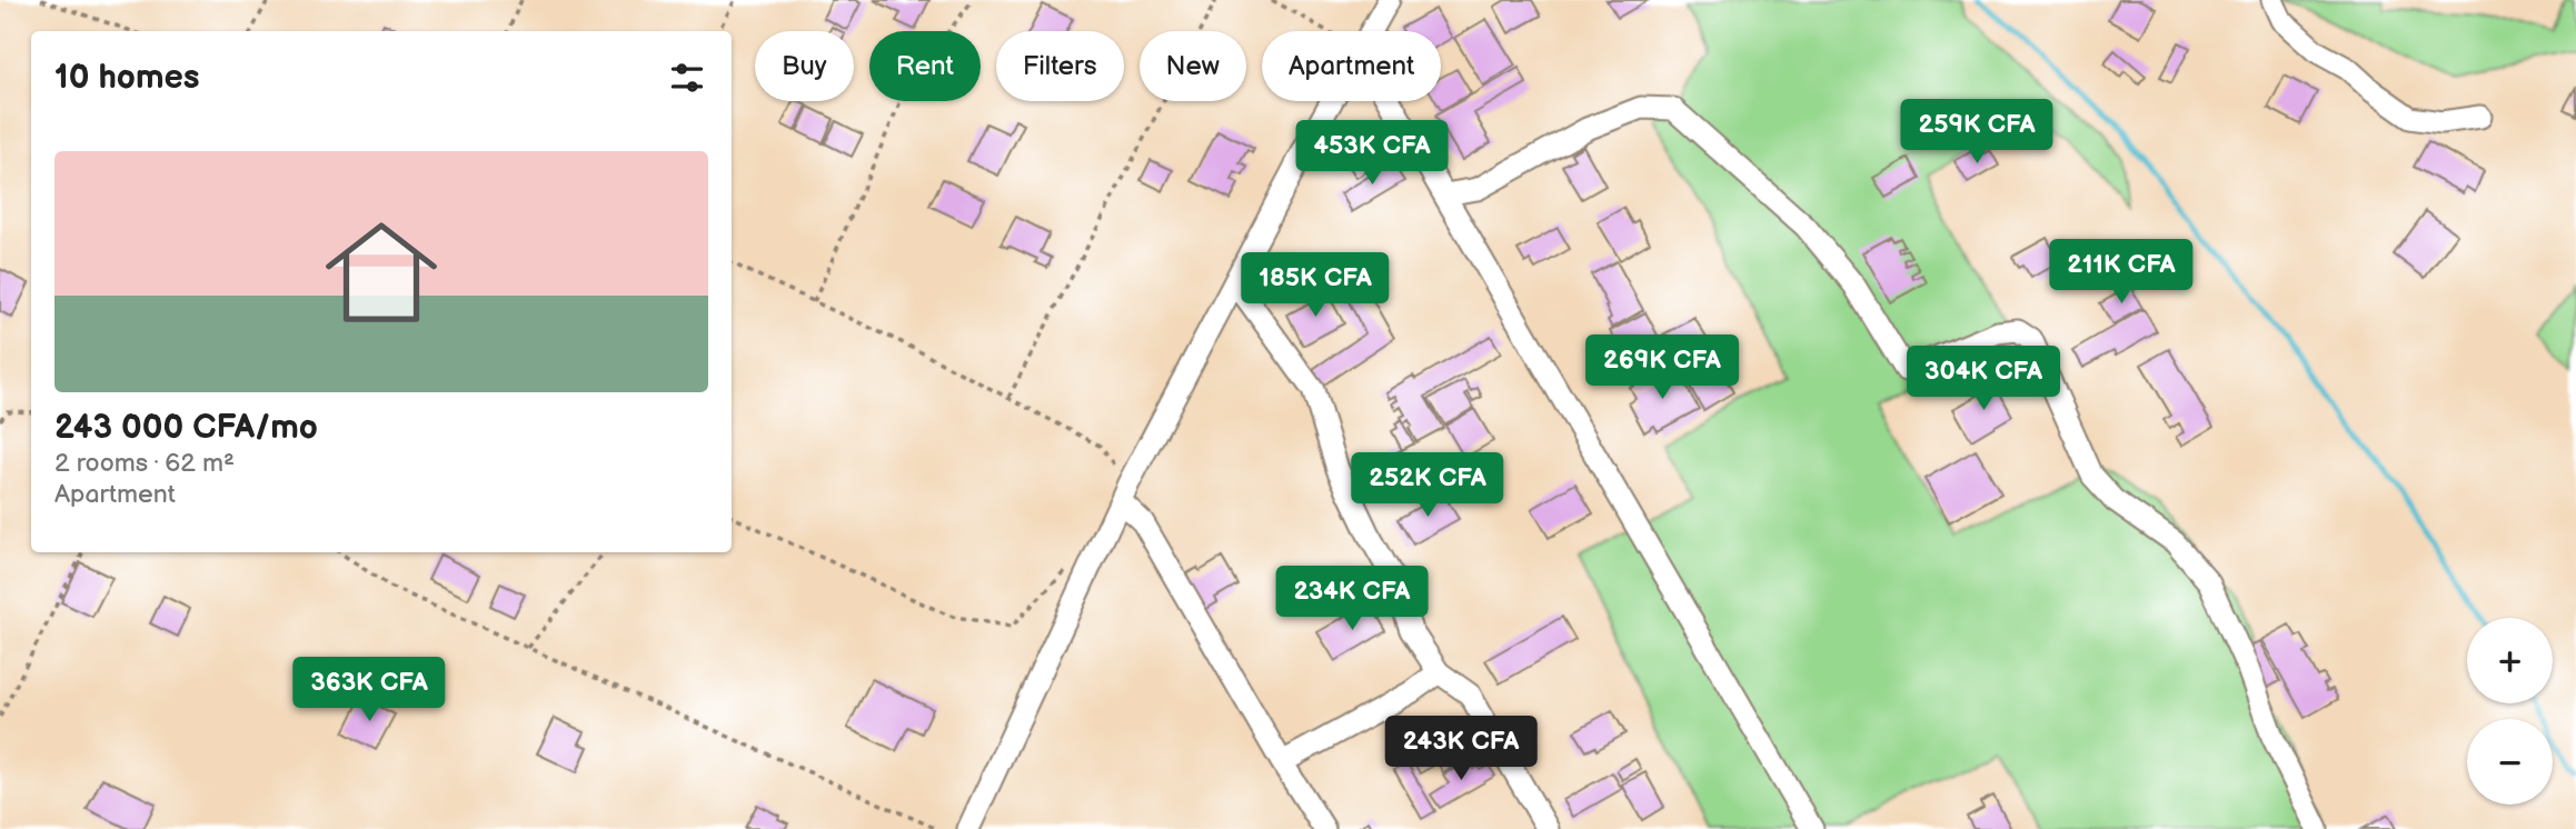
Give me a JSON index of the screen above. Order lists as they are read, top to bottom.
{
  "page": {
    "chip": [
      "Buy",
      "Rent",
      "Filters",
      "New",
      "Apartment"
    ],
    "heading": "10 homes",
    "price": [
      "259K CFA",
      "453K CFA",
      "211K CFA",
      "185K CFA",
      "269K CFA",
      "304K CFA",
      "252K CFA",
      "234K CFA",
      "363K CFA",
      "243K CFA"
    ],
    "list": [
      {
        "name": "243 000 CFA/mo",
        "note": "2 rooms · 62 m² · Apartment"
      }
    ],
    "map_buttons": ["+", "−"]
  }
}
